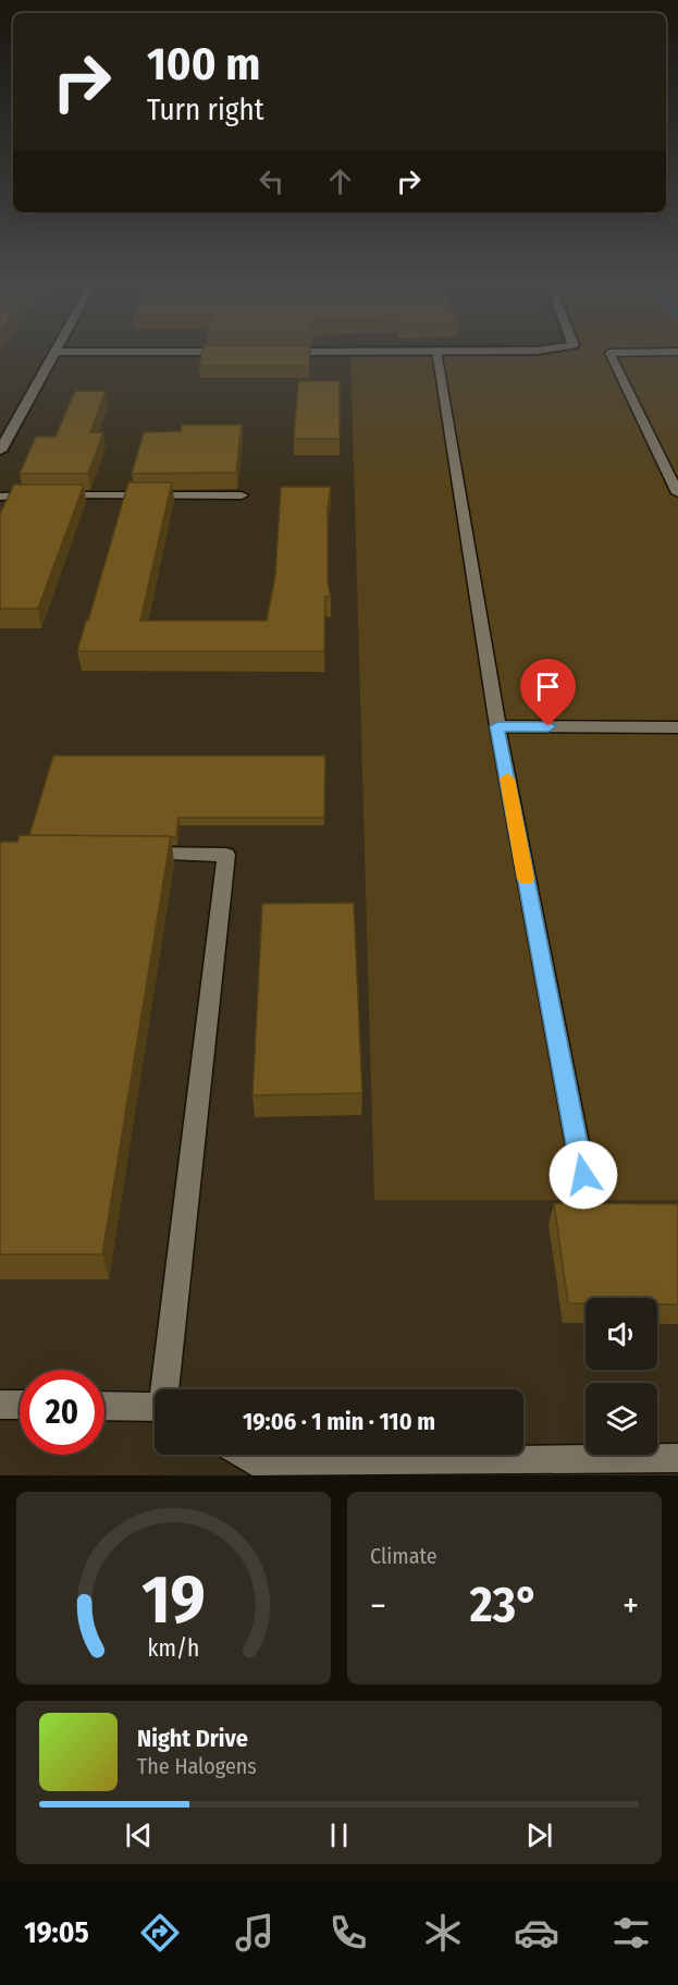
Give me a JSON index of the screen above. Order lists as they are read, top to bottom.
{
  "page": {
    "turn": ["100 m", "Turn right"],
    "limit": "20",
    "trip": "19:06 · 1 min · 110 m",
    "tile": "Climate",
    "heat": ["−", "23°", "+"],
    "song": ["Night Drive", "The Halogens"],
    "tabs": "19:05",
    "gauge": ["19", "km/h"]
  }
}
